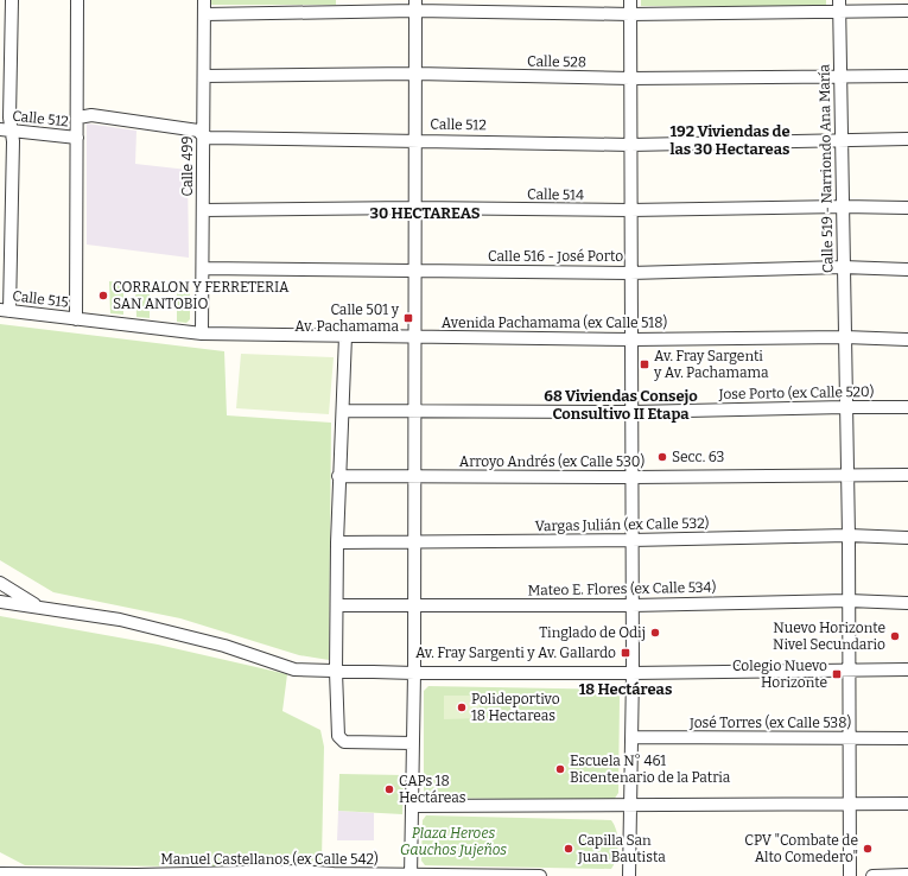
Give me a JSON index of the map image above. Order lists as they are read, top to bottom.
{
  "streets": {
    "street": [
      "Calle 528",
      "Calle 512",
      "Calle 499",
      "Calle 519 - Narriondo Ana María",
      "Calle 514",
      "Calle 516 - José Porto",
      "Calle 515",
      "Avenida Pachamama (ex Calle 518)",
      "Jose Porto (ex Calle 520)",
      "Arroyo Andrés (ex Calle 530)",
      "Vargas Julián (ex Calle 532)",
      "Mateo E. Flores (ex Calle 534)",
      "José Torres (ex Calle 538)",
      "Manuel Castellanos (ex Calle 542)"
    ]
  },
  "crossings": [
    ["Calle 528", "Calle 499"],
    ["Calle 528", "Calle 519 - Narriondo Ana María"],
    ["Calle 512", "Calle 499"],
    ["Calle 512", "Calle 519 - Narriondo Ana María"],
    ["Calle 499", "Calle 514"],
    ["Calle 499", "Calle 516 - José Porto"],
    ["Calle 499", "Calle 515"],
    ["Calle 499", "Avenida Pachamama (ex Calle 518)"],
    ["Calle 519 - Narriondo Ana María", "Calle 514"],
    ["Calle 519 - Narriondo Ana María", "Calle 516 - José Porto"],
    ["Calle 519 - Narriondo Ana María", "Avenida Pachamama (ex Calle 518)"],
    ["Calle 519 - Narriondo Ana María", "Jose Porto (ex Calle 520)"],
    ["Calle 519 - Narriondo Ana María", "Arroyo Andrés (ex Calle 530)"],
    ["Calle 519 - Narriondo Ana María", "Vargas Julián (ex Calle 532)"],
    ["Calle 519 - Narriondo Ana María", "Mateo E. Flores (ex Calle 534)"],
    ["Calle 519 - Narriondo Ana María", "José Torres (ex Calle 538)"],
    ["Calle 515", "Avenida Pachamama (ex Calle 518)"]
  ],
  "districts": [
    "192 Viviendas de las 30 Hectareas",
    "30 HECTAREAS",
    "68 Viviendas Consejo Consultivo II Etapa",
    "18 Hectáreas"
  ],
  "parks": ["Plaza Heroes Gauchos Jujeños"],
  "places": {
    "other": [
      "CORRALON Y FERRETERIA SAN ANTOBIO",
      "Secc. 63",
      "Tinglado de Odij",
      "Nuevo Horizonte Nivel Secundario",
      "Polideportivo 18 Hectareas",
      "Escuela N° 461 Bicentenario de la Patria",
      "CAPs 18 Hectáreas",
      "Capilla San Juan Bautista",
      "CPV \"Combate de Alto Comedero\""
    ],
    "transit": [
      "Calle 501 y Av. Pachamama",
      "Av. Fray Sargenti y Av. Pachamama",
      "Av. Fray Sargenti y Av. Gallardo",
      "Colegio Nuevo Horizonte"
    ]
  }
}
